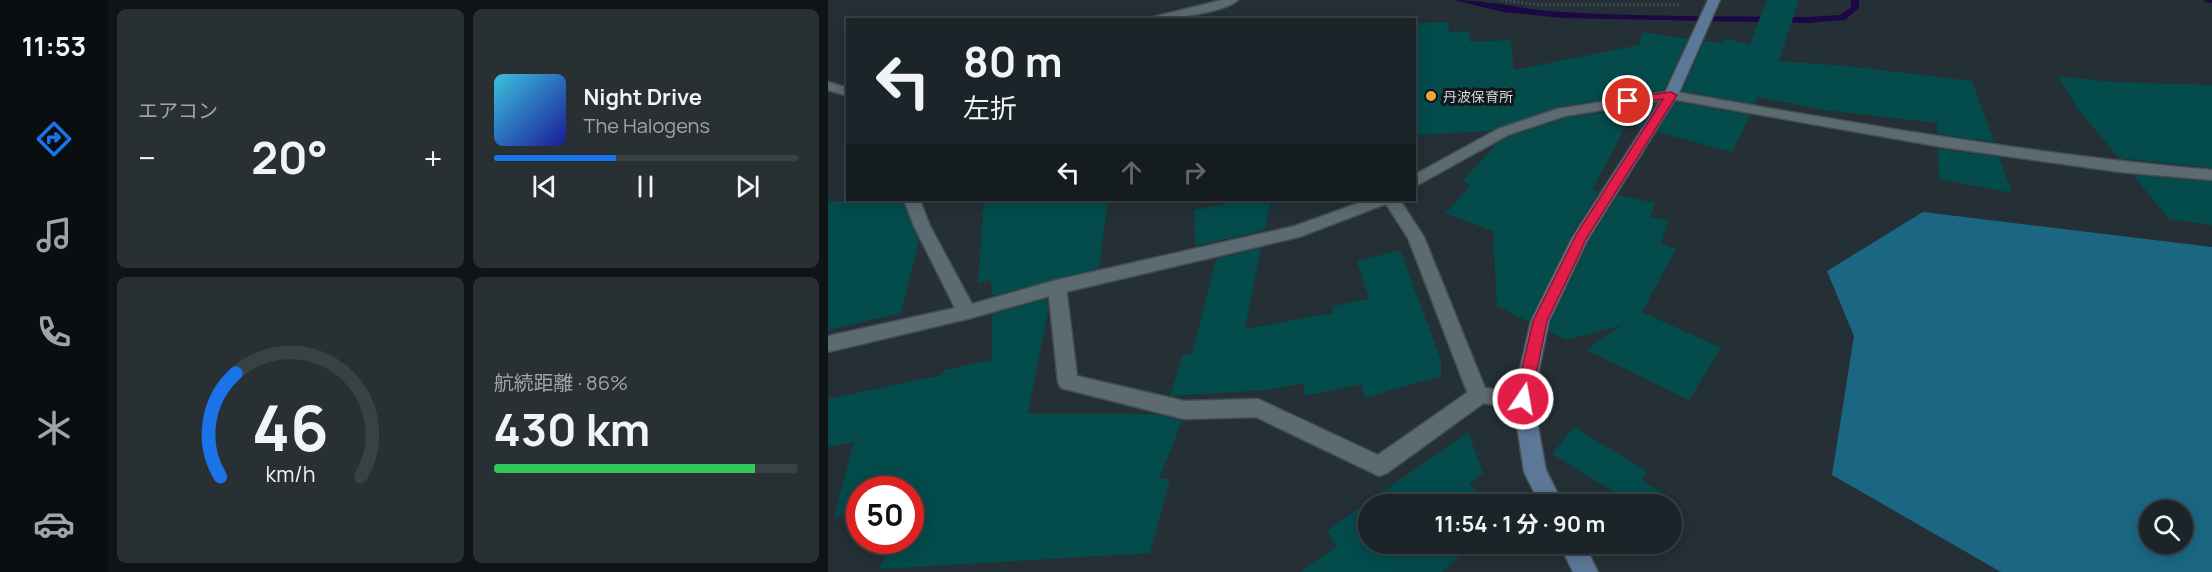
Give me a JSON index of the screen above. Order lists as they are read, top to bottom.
{
  "places": ["丹波保育所"],
  "page": {
    "tabs": "11:53",
    "tile": [
      "エアコン",
      ["航続距離 · 86%", "430 km"]
    ],
    "turn": ["80 m", "左折"],
    "song": ["Night Drive", "The Halogens"],
    "heat": ["−", "20°", "+"],
    "limit": "50",
    "trip": "11:54 · 1 分 · 90 m",
    "gauge": ["46", "km/h"]
  }
}
